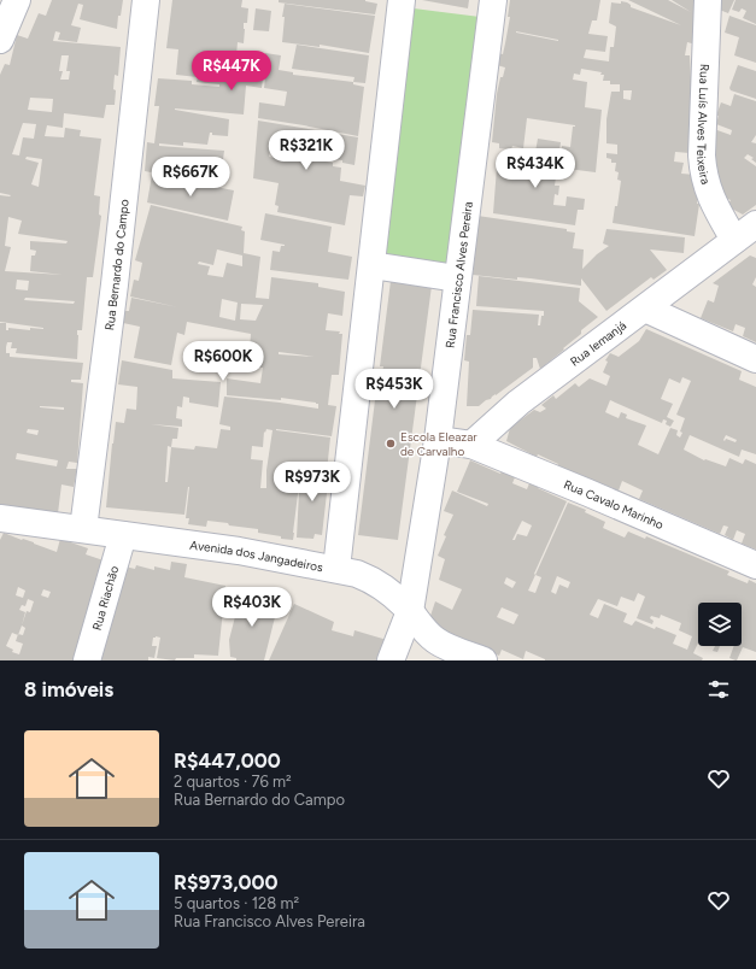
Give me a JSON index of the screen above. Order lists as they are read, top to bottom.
{
  "streets": {
    "street": [
      "Rua Luís Alves Teixeira",
      "Rua Bernardo do Campo",
      "Rua Francisco Alves Pereira",
      "Rua Iemanjá",
      "Rua Cavalo Marinho",
      "Avenida dos Jangadeiros",
      "Rua Riachão"
    ]
  },
  "crossings": [
    ["Rua Luís Alves Teixeira", "Rua Iemanjá"],
    ["Rua Bernardo do Campo", "Avenida dos Jangadeiros"],
    ["Rua Francisco Alves Pereira", "Avenida dos Jangadeiros"],
    ["Rua Iemanjá", "Rua Cavalo Marinho"],
    ["Avenida dos Jangadeiros", "Rua Riachão"]
  ],
  "places": ["Escola Eleazar de Carvalho"],
  "page": {
    "price": [
      "R$447K",
      "R$321K",
      "R$434K",
      "R$667K",
      "R$600K",
      "R$453K",
      "R$973K",
      "R$403K"
    ],
    "heading": "8 imóveis",
    "list": [
      {
        "name": "R$447,000",
        "note": "2 quartos · 76 m² · Rua Bernardo do Campo"
      },
      {
        "name": "R$973,000",
        "note": "5 quartos · 128 m² · Rua Francisco Alves Pereira"
      }
    ]
  }
}
